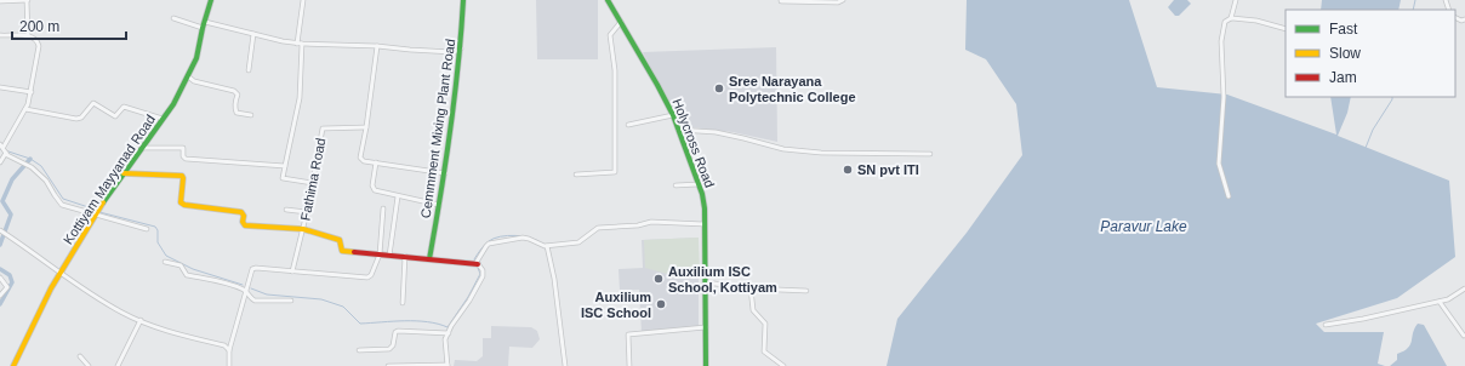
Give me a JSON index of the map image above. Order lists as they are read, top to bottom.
{
  "streets": {
    "main road": ["Cemmment Mixing Plant Road", "Holycross Road", "Kottiyam Mayyanad Road"],
    "street": ["Fathima Road"]
  },
  "water": ["Paravur Lake"],
  "places": [
    "Sree Narayana Polytechnic College",
    "SN pvt ITI",
    "Auxilium ISC School, Kottiyam",
    "Auxilium ISC School"
  ],
  "legend": ["Fast", "Slow", "Jam"],
  "scale_bar": "200 m"
}
